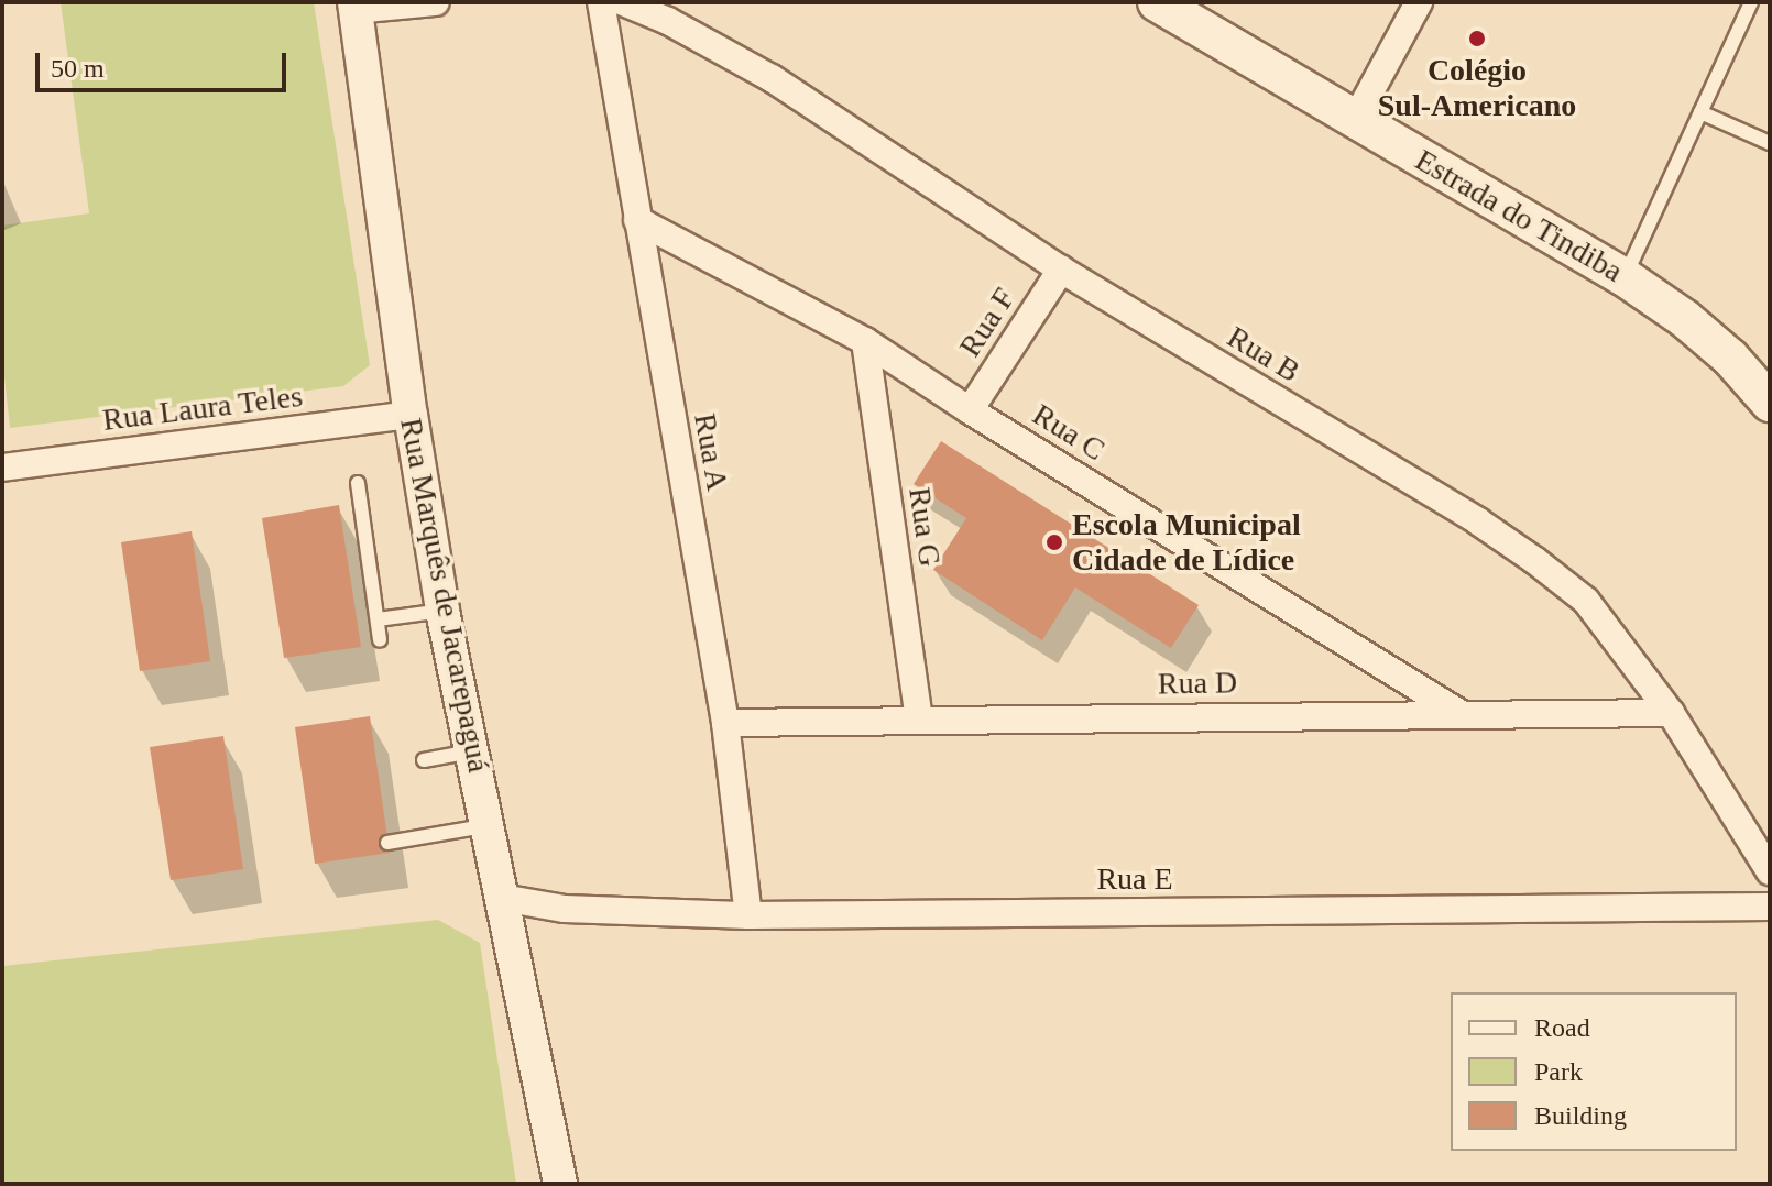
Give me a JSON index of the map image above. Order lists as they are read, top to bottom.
{
  "streets": {
    "main road": ["Estrada do Tindiba"],
    "street": [
      "Rua F",
      "Rua B",
      "Rua Laura Teles",
      "Rua C",
      "Rua A",
      "Rua G",
      "Rua Marquês de Jacarepaguá",
      "Rua D",
      "Rua E"
    ]
  },
  "crossings": [
    ["Rua F", "Rua B"],
    ["Rua F", "Rua C"],
    ["Rua B", "Rua D"],
    ["Rua Laura Teles", "Rua Marquês de Jacarepaguá"],
    ["Rua C", "Rua A"],
    ["Rua C", "Rua G"],
    ["Rua C", "Rua D"],
    ["Rua A", "Rua D"],
    ["Rua A", "Rua E"],
    ["Rua G", "Rua D"],
    ["Rua Marquês de Jacarepaguá", "Rua E"]
  ],
  "places": ["Colégio Sul-Americano", "Escola Municipal Cidade de Lídice"],
  "legend": ["Road", "Park", "Building"],
  "scale_bar": "50 m"
}
